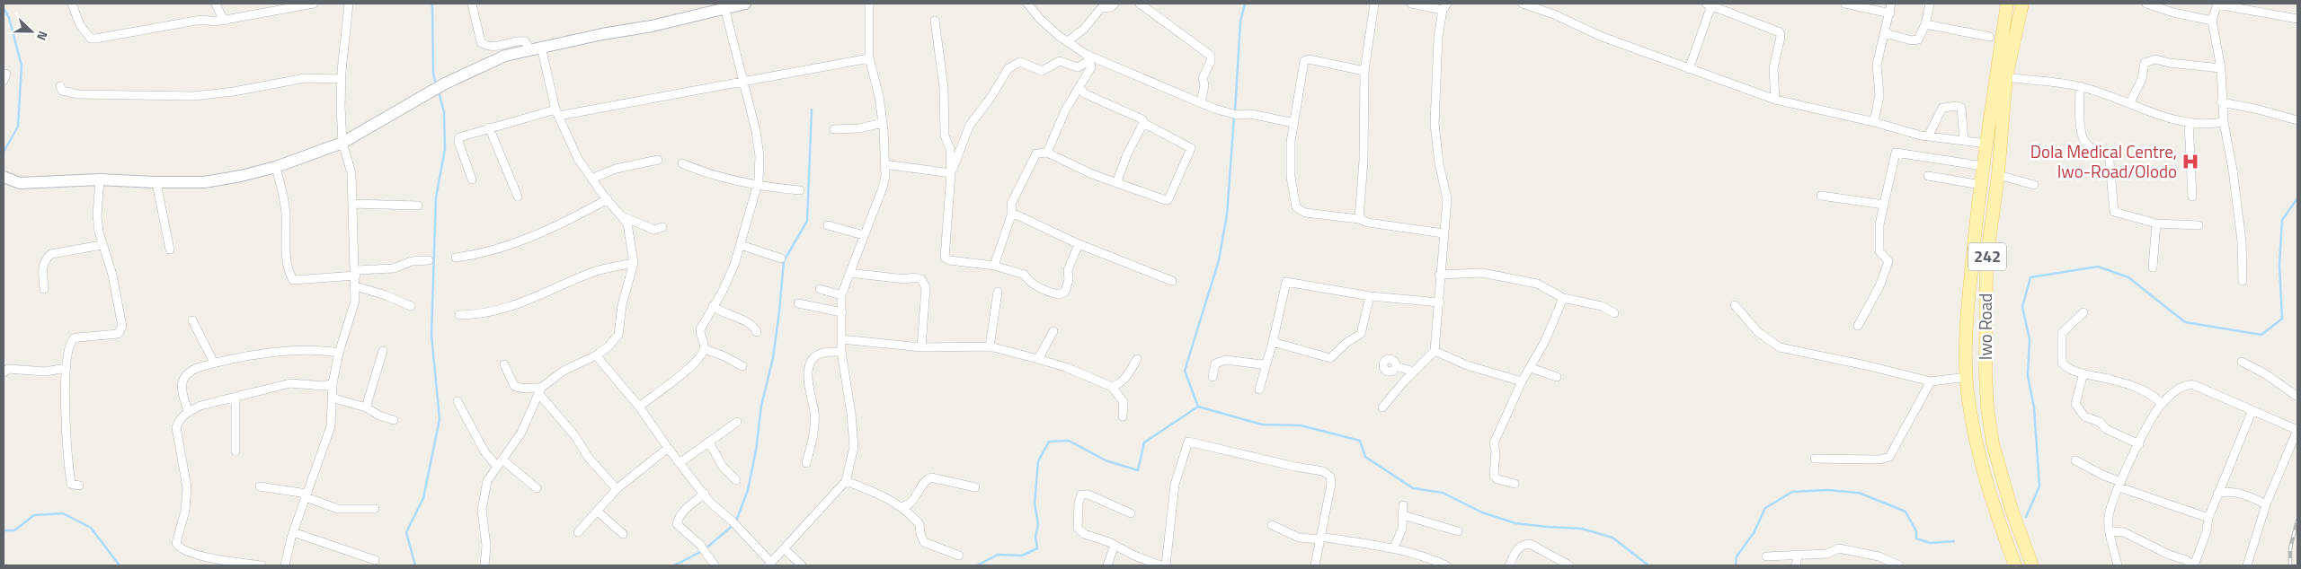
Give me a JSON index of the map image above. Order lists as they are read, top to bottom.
{
  "streets": {
    "main road": ["242", "Iwo Road"]
  },
  "places": {
    "hospital": ["Dola Medical Centre, Iwo-Road/Olodo"]
  },
  "north": "right"
}
